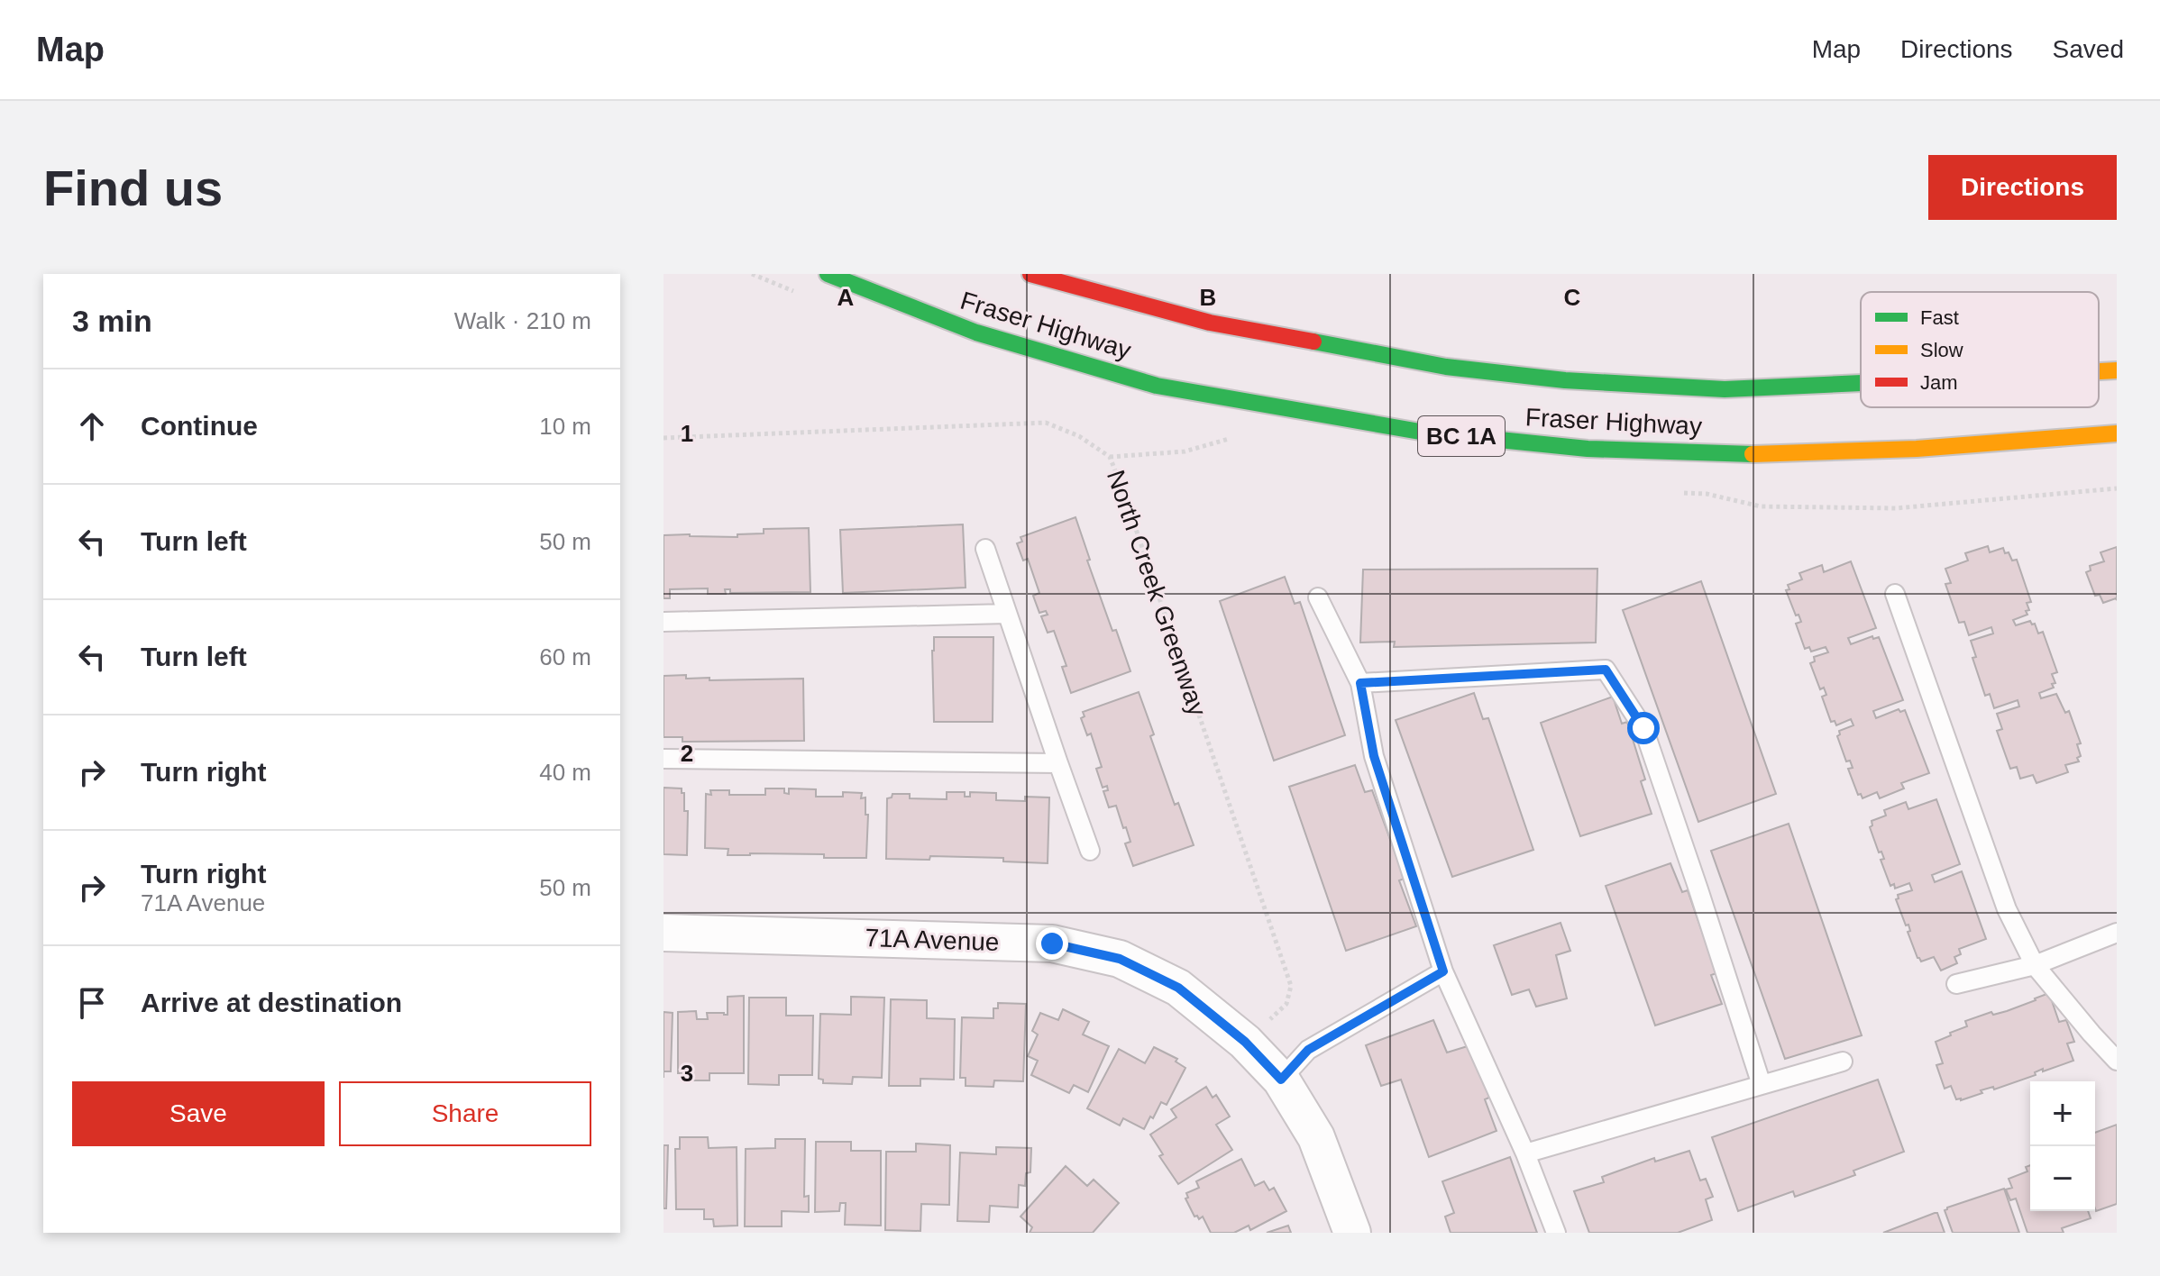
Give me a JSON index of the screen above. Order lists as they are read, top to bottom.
{
  "streets": {
    "main road": ["Fraser Highway", "BC 1A"],
    "street": ["71A Avenue"],
    "path": ["North Creek Greenway"]
  },
  "legend": ["Fast", "Slow", "Jam"],
  "page": {
    "header": "Map",
    "nav": ["Map", "Directions", "Saved"],
    "buttons": [
      "Directions",
      ["Save", "Share"]
    ],
    "title": "Find us",
    "heading": ["3 min", "Walk · 210 m"],
    "list": [
      ["Continue", "10 m"],
      ["Turn left", "50 m"],
      ["Turn left", "60 m"],
      ["Turn right", "40 m"],
      ["Turn right", "71A Avenue", "50 m"],
      "Arrive at destination"
    ],
    "map_buttons": ["+", "−"]
  },
  "grid": {
    "columns": ["A", "B", "C"],
    "rows": ["1", "2", "3"]
  }
}
